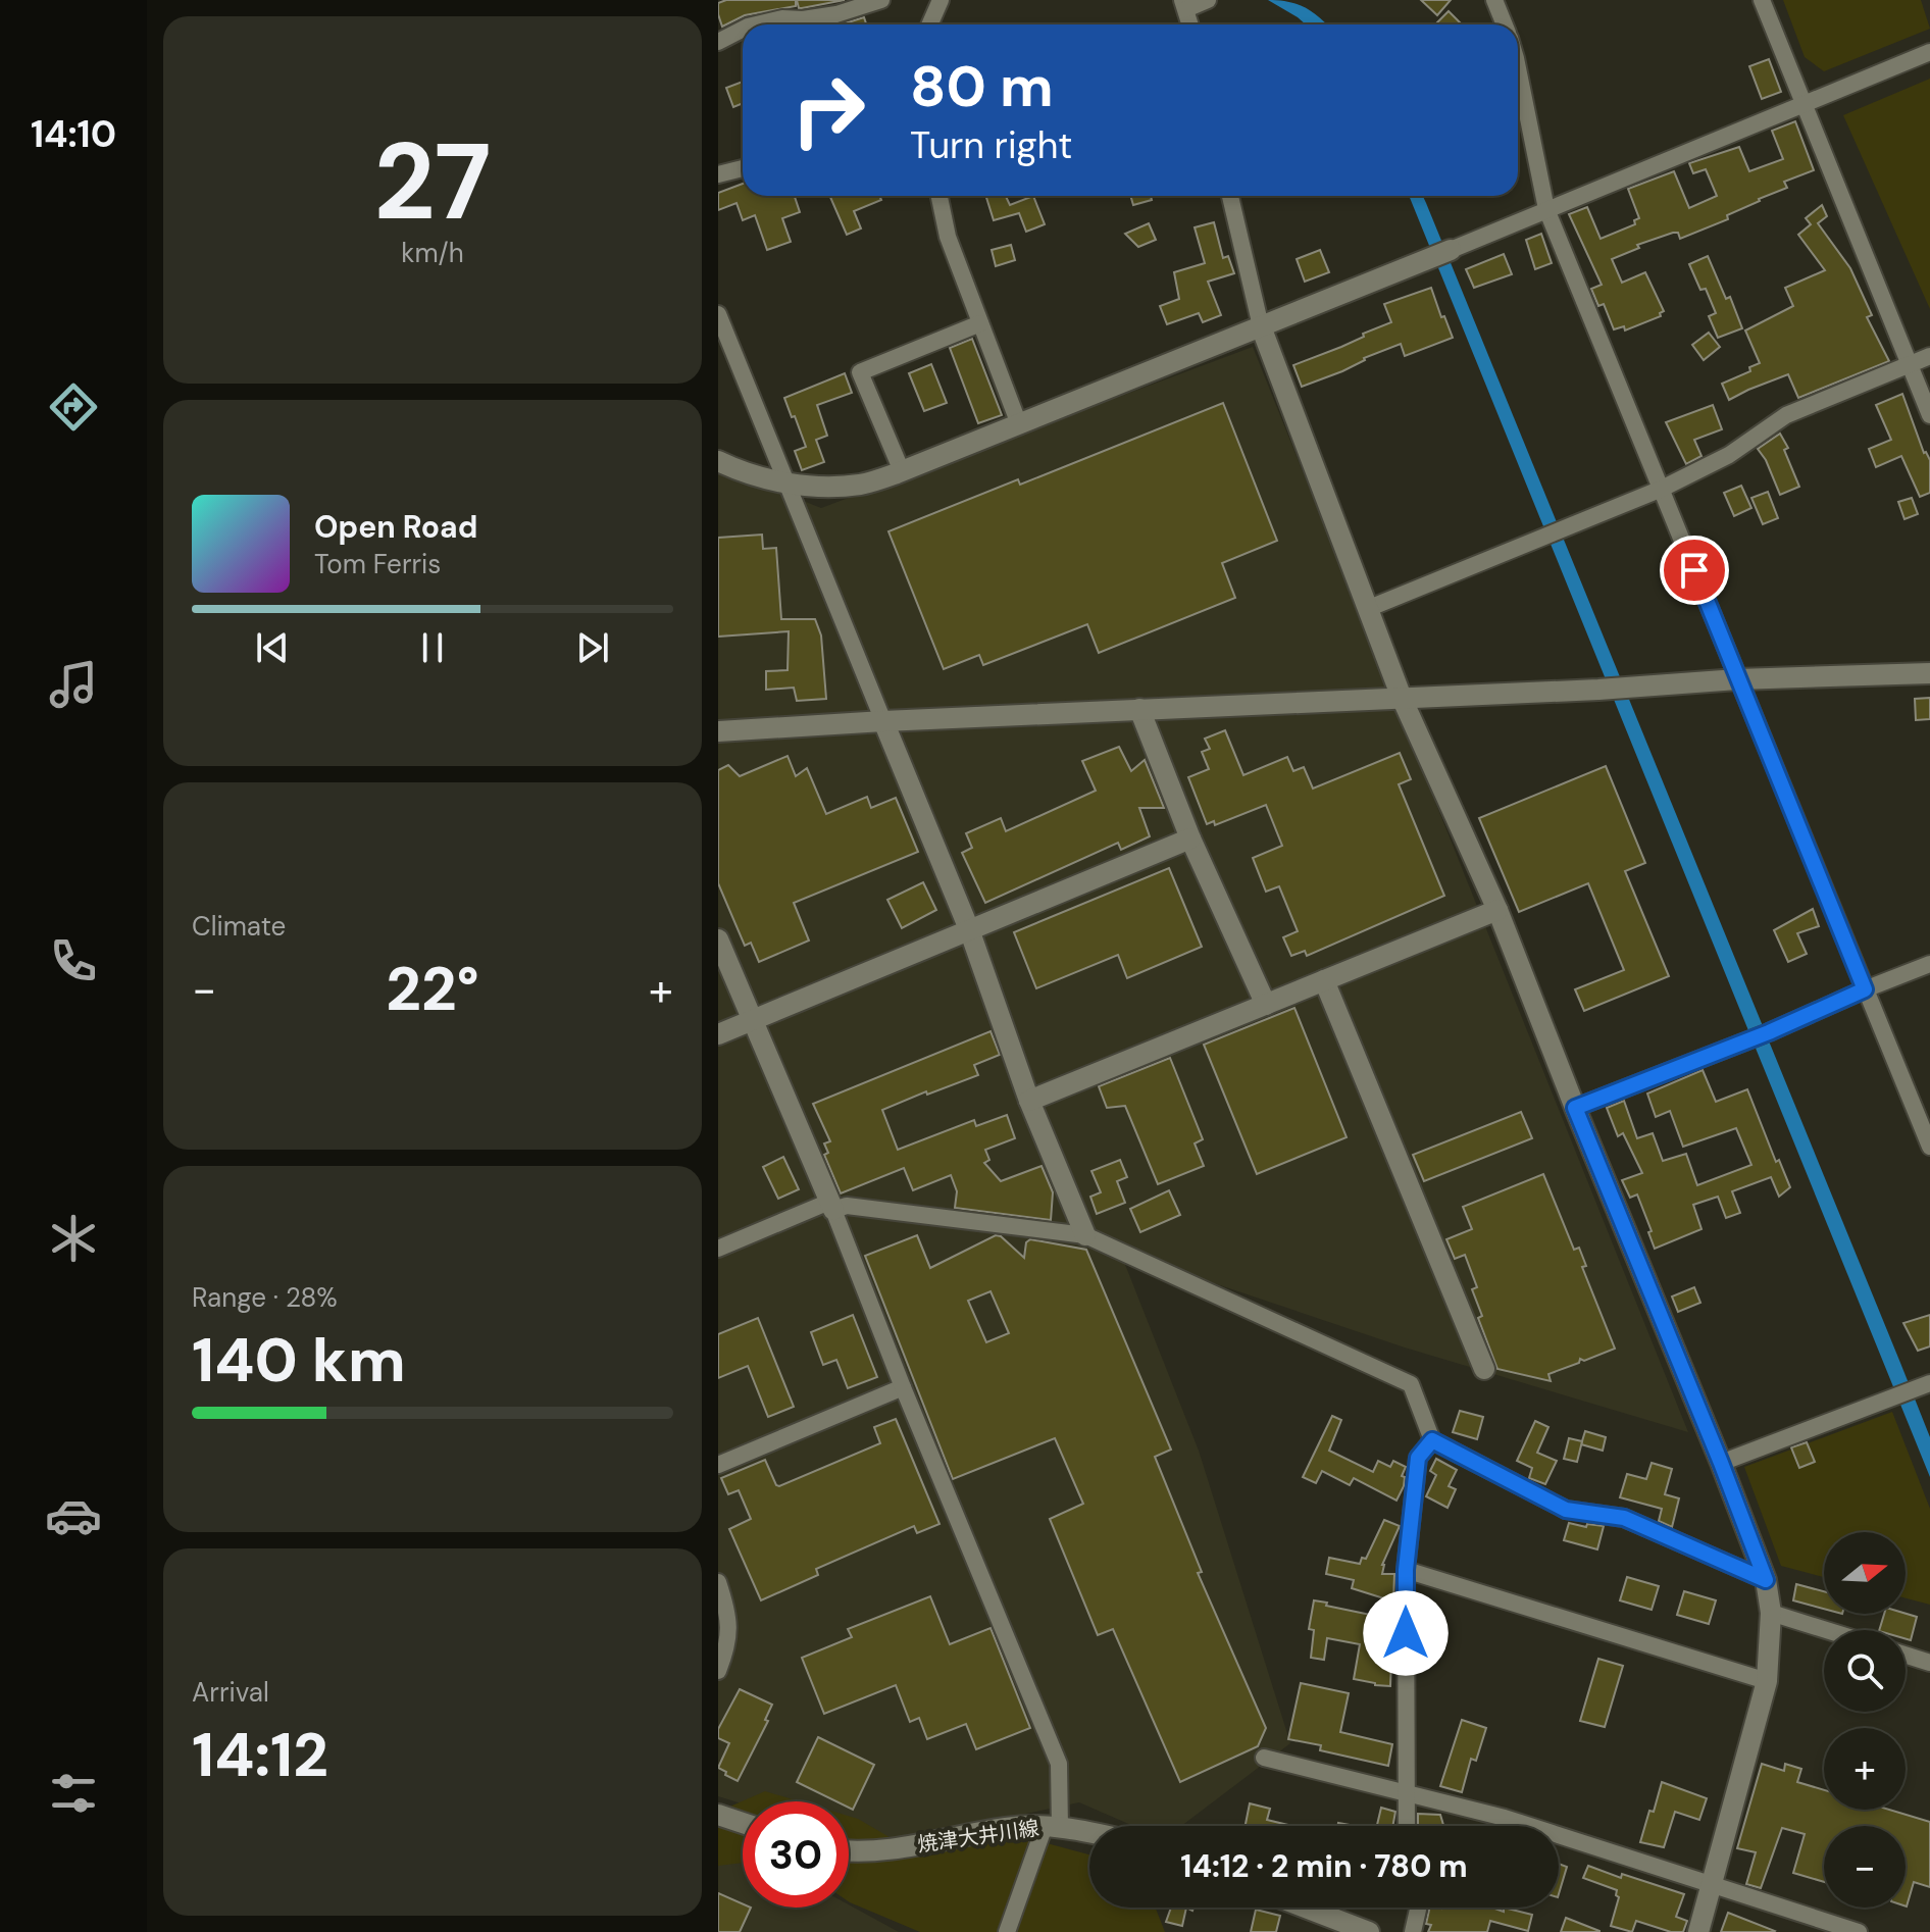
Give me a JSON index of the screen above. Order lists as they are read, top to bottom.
{
  "streets": {
    "street": ["焼津大井川線"]
  },
  "north": "right",
  "page": {
    "tabs": "14:10",
    "tile": [
      ["27", "km/h"],
      "Climate",
      ["Range · 28%", "140 km"],
      ["Arrival", "14:12"]
    ],
    "turn": ["80 m", "Turn right"],
    "song": ["Open Road", "Tom Ferris"],
    "heat": ["−", "22°", "+"],
    "map_buttons": ["+", "−"],
    "limit": "30",
    "trip": "14:12 · 2 min · 780 m"
  }
}
